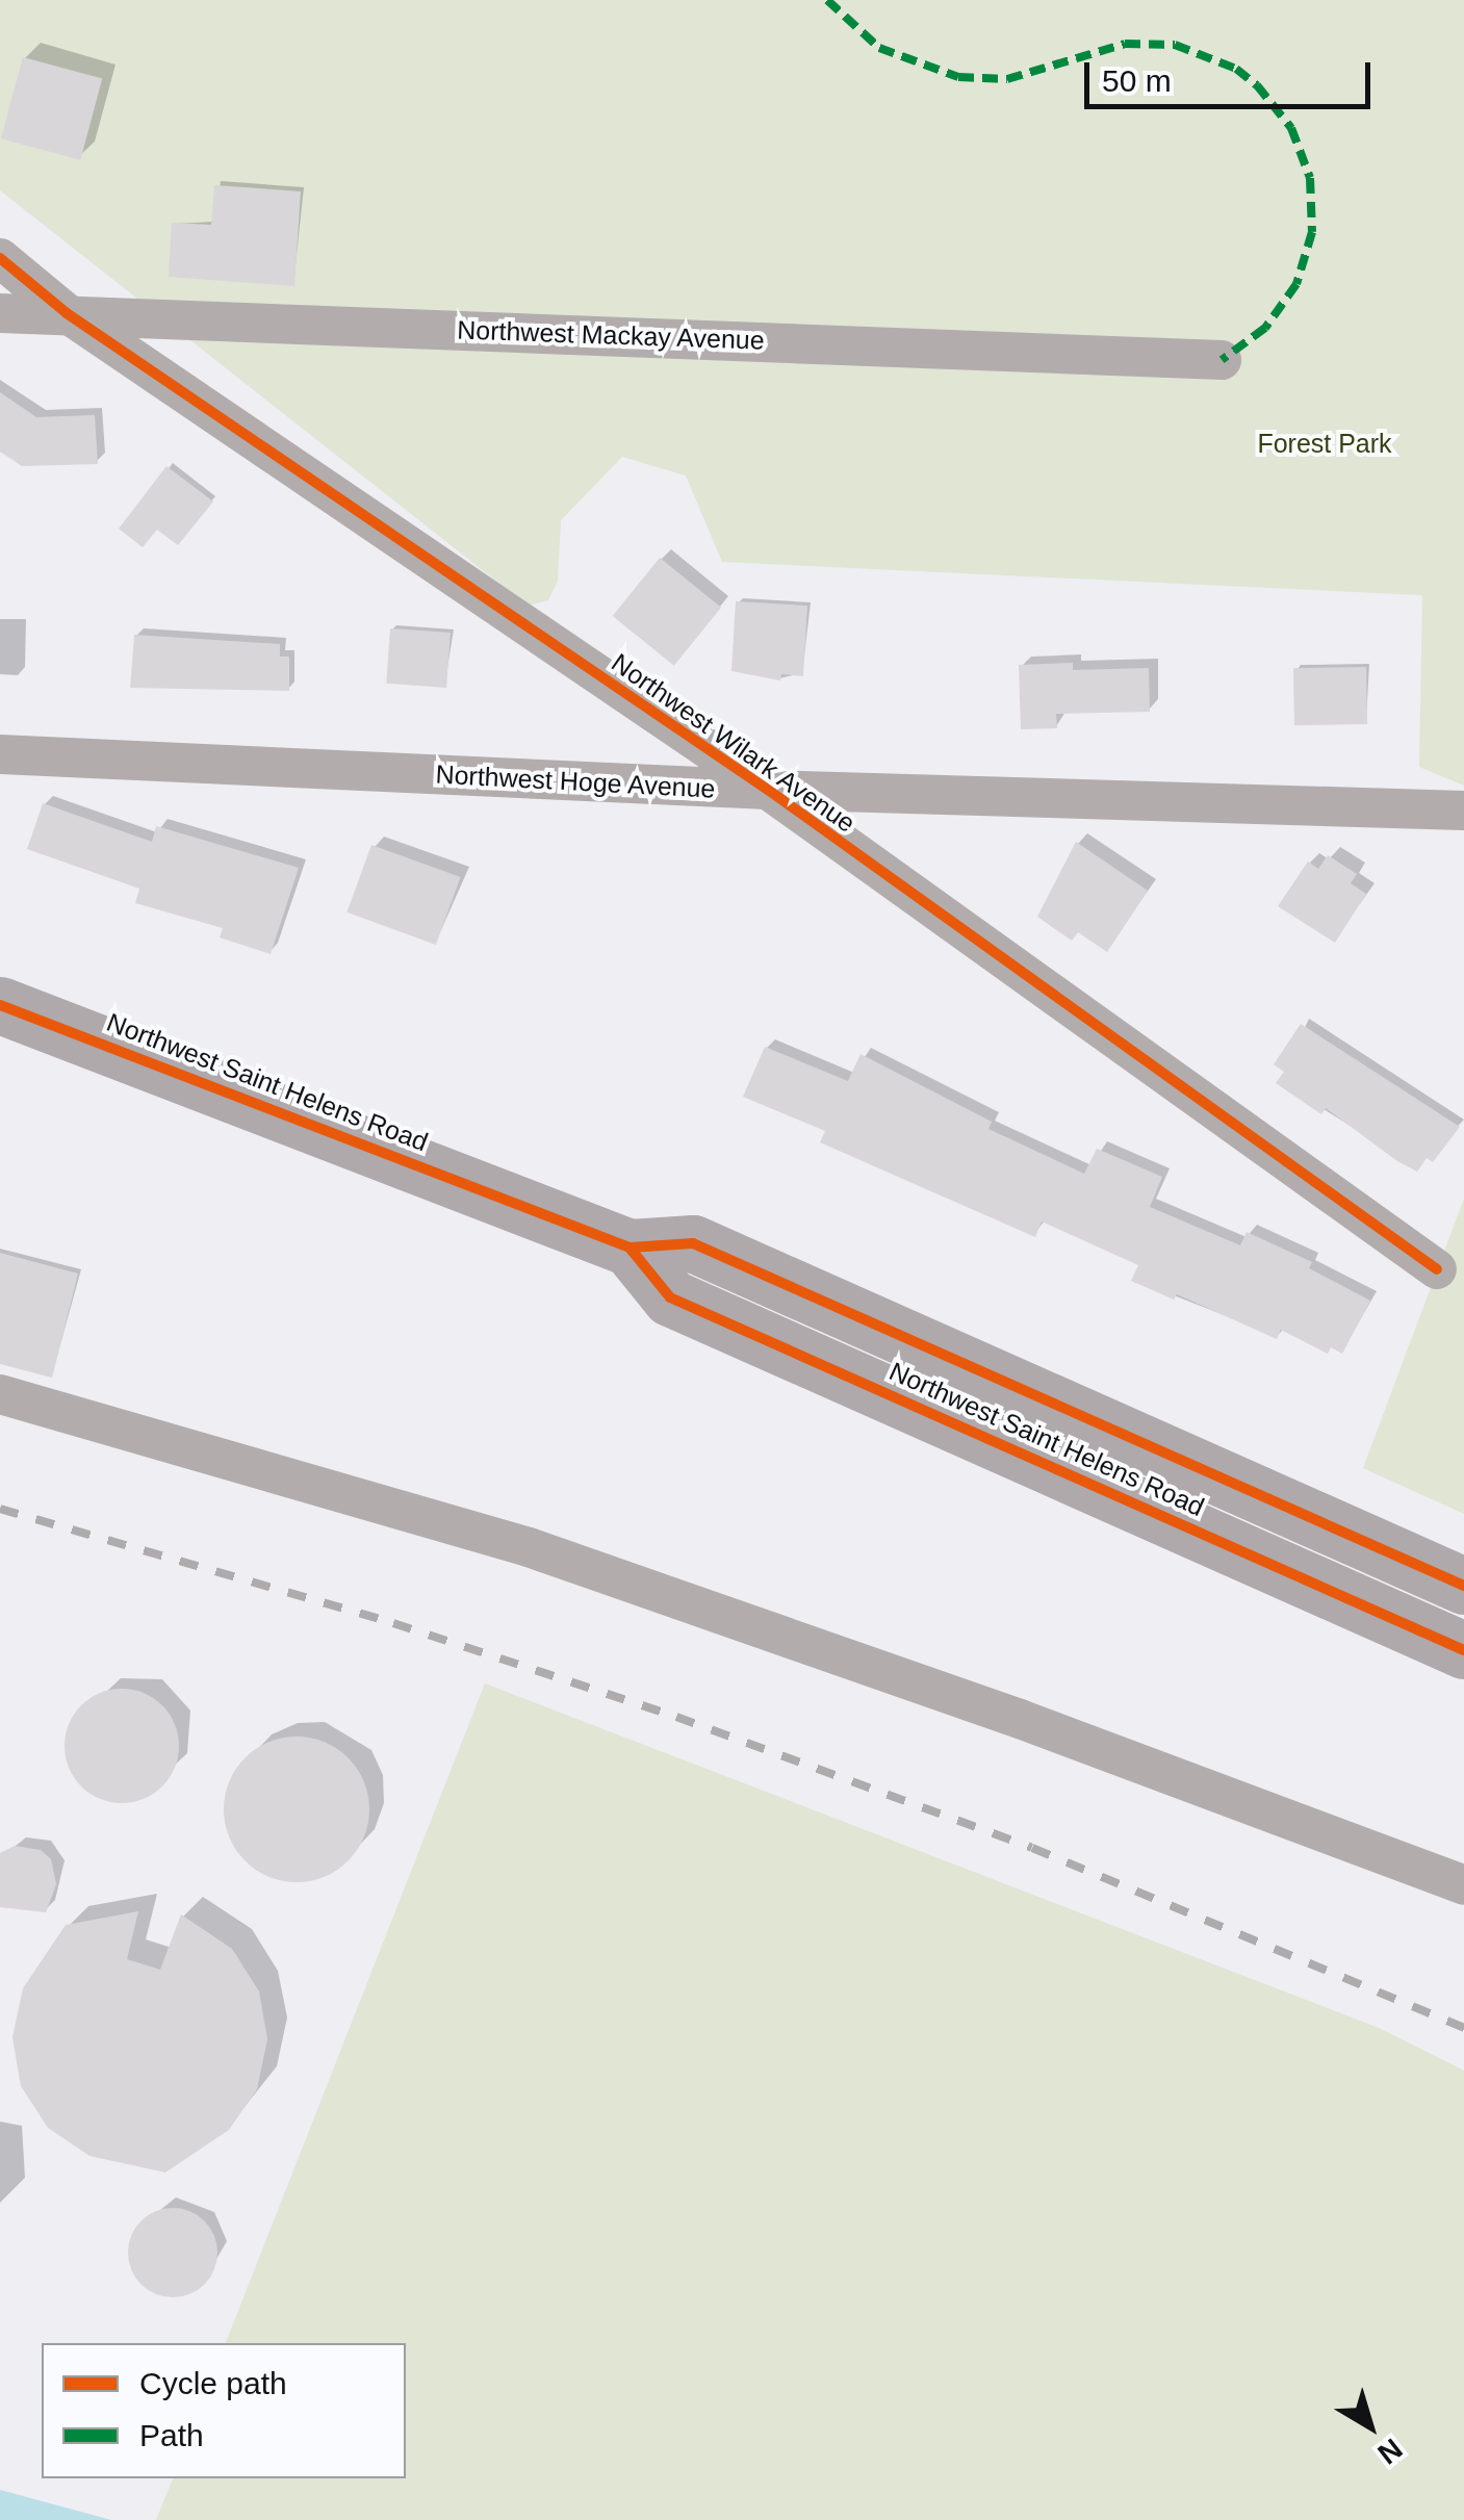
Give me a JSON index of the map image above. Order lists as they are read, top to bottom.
{
  "streets": {
    "highway": ["Northwest Saint Helens Road"],
    "street": ["Northwest Mackay Avenue", "Northwest Wilark Avenue", "Northwest Hoge Avenue"]
  },
  "crossings": [
    ["Northwest Mackay Avenue", "Northwest Wilark Avenue"],
    ["Northwest Wilark Avenue", "Northwest Hoge Avenue"]
  ],
  "parks": ["Forest Park"],
  "legend": ["Cycle path", "Path"],
  "scale_bar": "50 m",
  "north": "bottom right"
}
